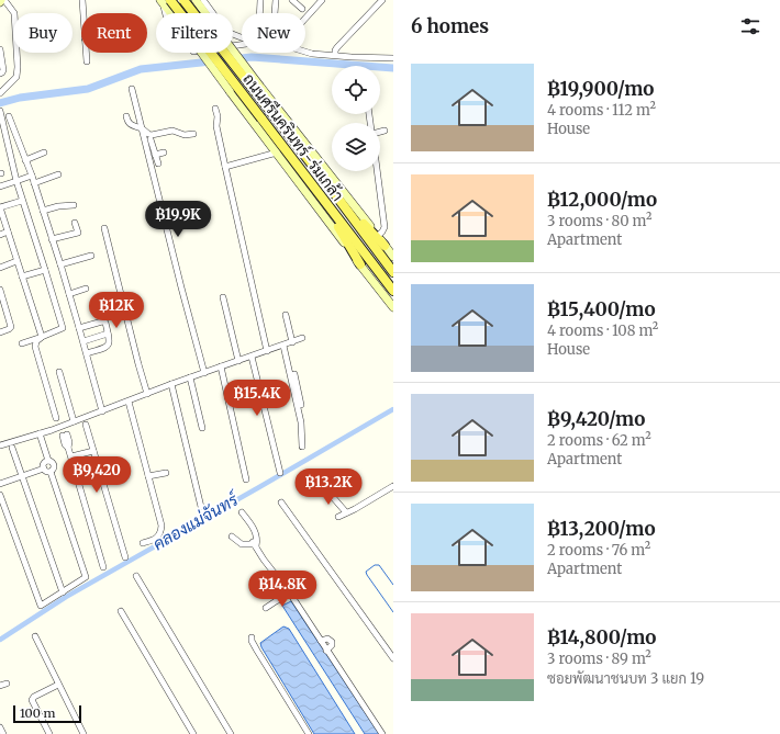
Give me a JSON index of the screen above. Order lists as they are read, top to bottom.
{
  "streets": {
    "main road": ["ถนนศรีนครินทร์-ร่มเกล้า"]
  },
  "water": ["คลองแม่จันทร์"],
  "scale_bar": "100 m",
  "page": {
    "heading": "6 homes",
    "chip": [
      "Buy",
      "Rent",
      "Filters",
      "New"
    ],
    "list": [
      {
        "name": "฿19,900/mo",
        "note": "4 rooms · 112 m² · House"
      },
      {
        "name": "฿12,000/mo",
        "note": "3 rooms · 80 m² · Apartment"
      },
      {
        "name": "฿15,400/mo",
        "note": "4 rooms · 108 m² · House"
      },
      {
        "name": "฿9,420/mo",
        "note": "2 rooms · 62 m² · Apartment"
      },
      {
        "name": "฿13,200/mo",
        "note": "2 rooms · 76 m² · Apartment"
      },
      {
        "name": "฿14,800/mo",
        "note": "3 rooms · 89 m² · ซอยพัฒนาชนบท 3 แยก 19"
      }
    ],
    "price": [
      "฿19.9K",
      "฿12K",
      "฿15.4K",
      "฿9,420",
      "฿13.2K",
      "฿14.8K"
    ],
    "scale": "100 m"
  }
}
